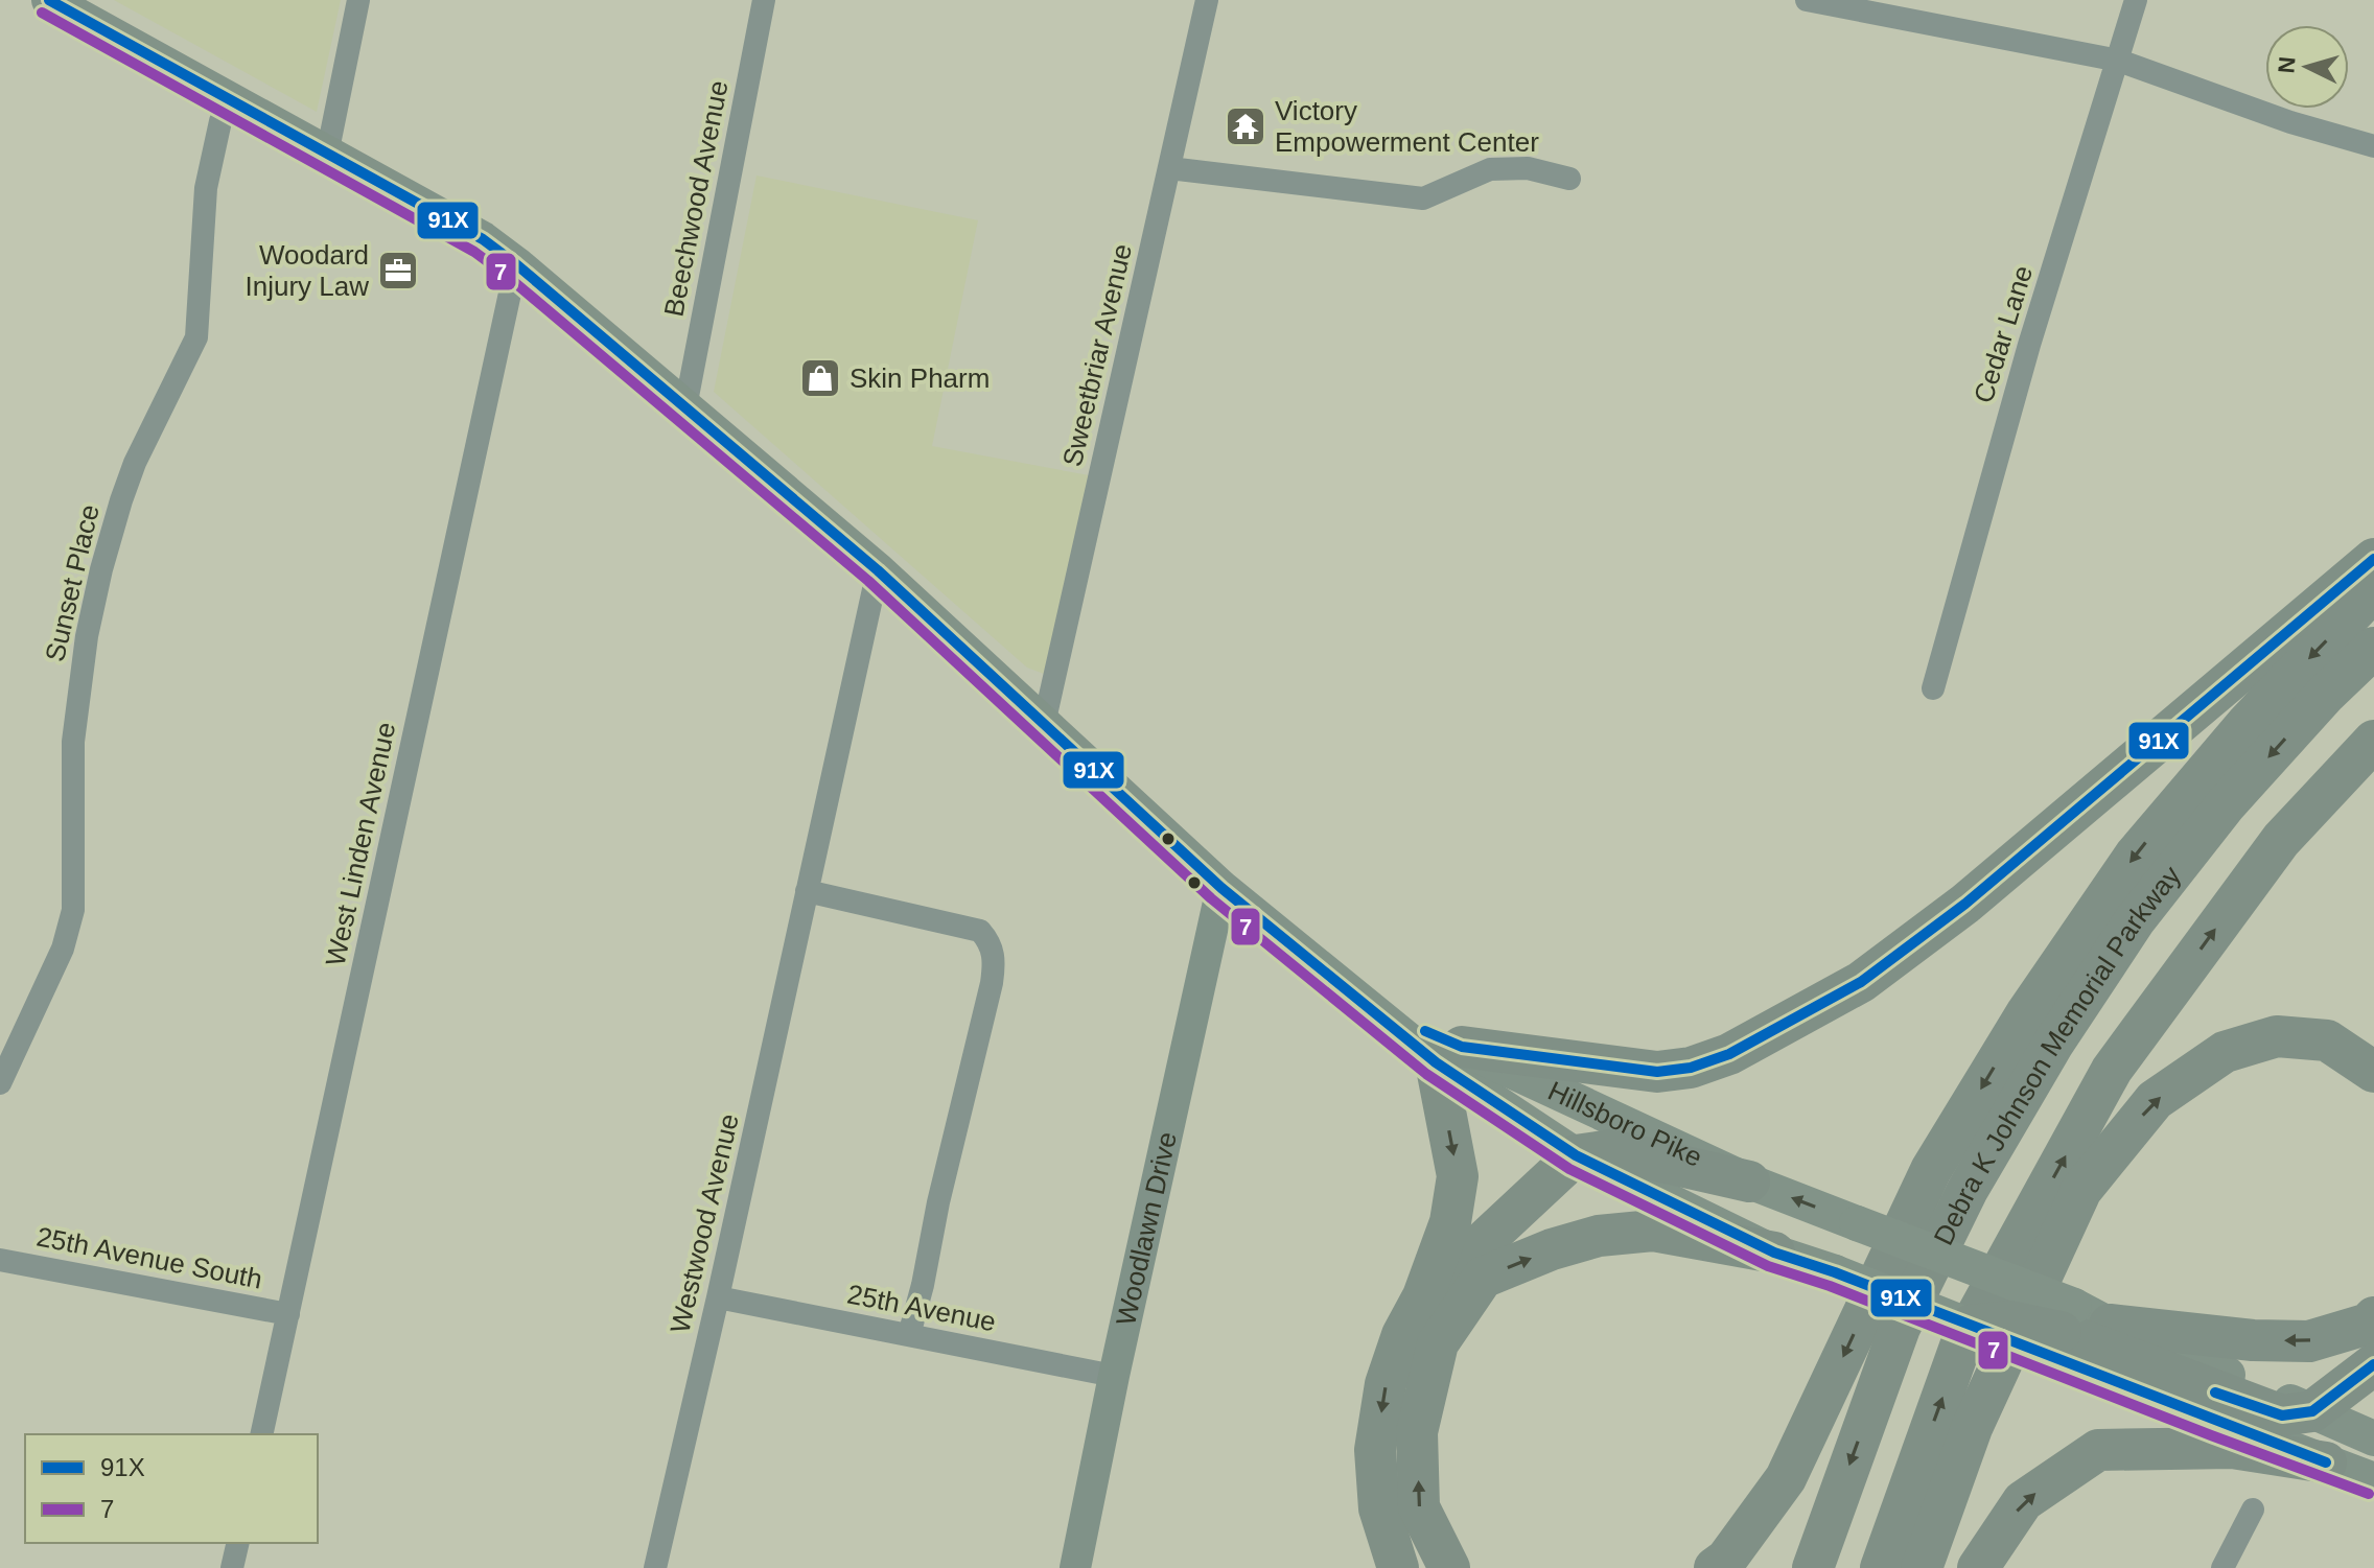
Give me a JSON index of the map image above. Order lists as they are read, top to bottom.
{
  "streets": {
    "highway": ["Debra K Johnson Memorial Parkway"],
    "main road": ["Hillsboro Pike", "Woodlawn Drive"],
    "street": [
      "Beechwood Avenue",
      "Cedar Lane",
      "Sweetbriar Avenue",
      "Sunset Place",
      "West Linden Avenue",
      "Westwood Avenue",
      "25th Avenue South",
      "25th Avenue"
    ]
  },
  "crossings": [
    ["Beechwood Avenue", "Hillsboro Pike"],
    ["Sweetbriar Avenue", "Hillsboro Pike"],
    ["Sunset Place", "Hillsboro Pike"],
    ["West Linden Avenue", "Hillsboro Pike"],
    ["West Linden Avenue", "25th Avenue South"],
    ["Hillsboro Pike", "Westwood Avenue"],
    ["Hillsboro Pike", "Woodlawn Drive"],
    ["Westwood Avenue", "25th Avenue"],
    ["Woodlawn Drive", "25th Avenue"]
  ],
  "places": {
    "temple": ["Victory Empowerment Center"],
    "office": ["Woodard Injury Law"],
    "shop": ["Skin Pharm"]
  },
  "lines": ["transit line 91X", "transit line 7"],
  "legend": ["91X", "7"],
  "north": "left"
}
